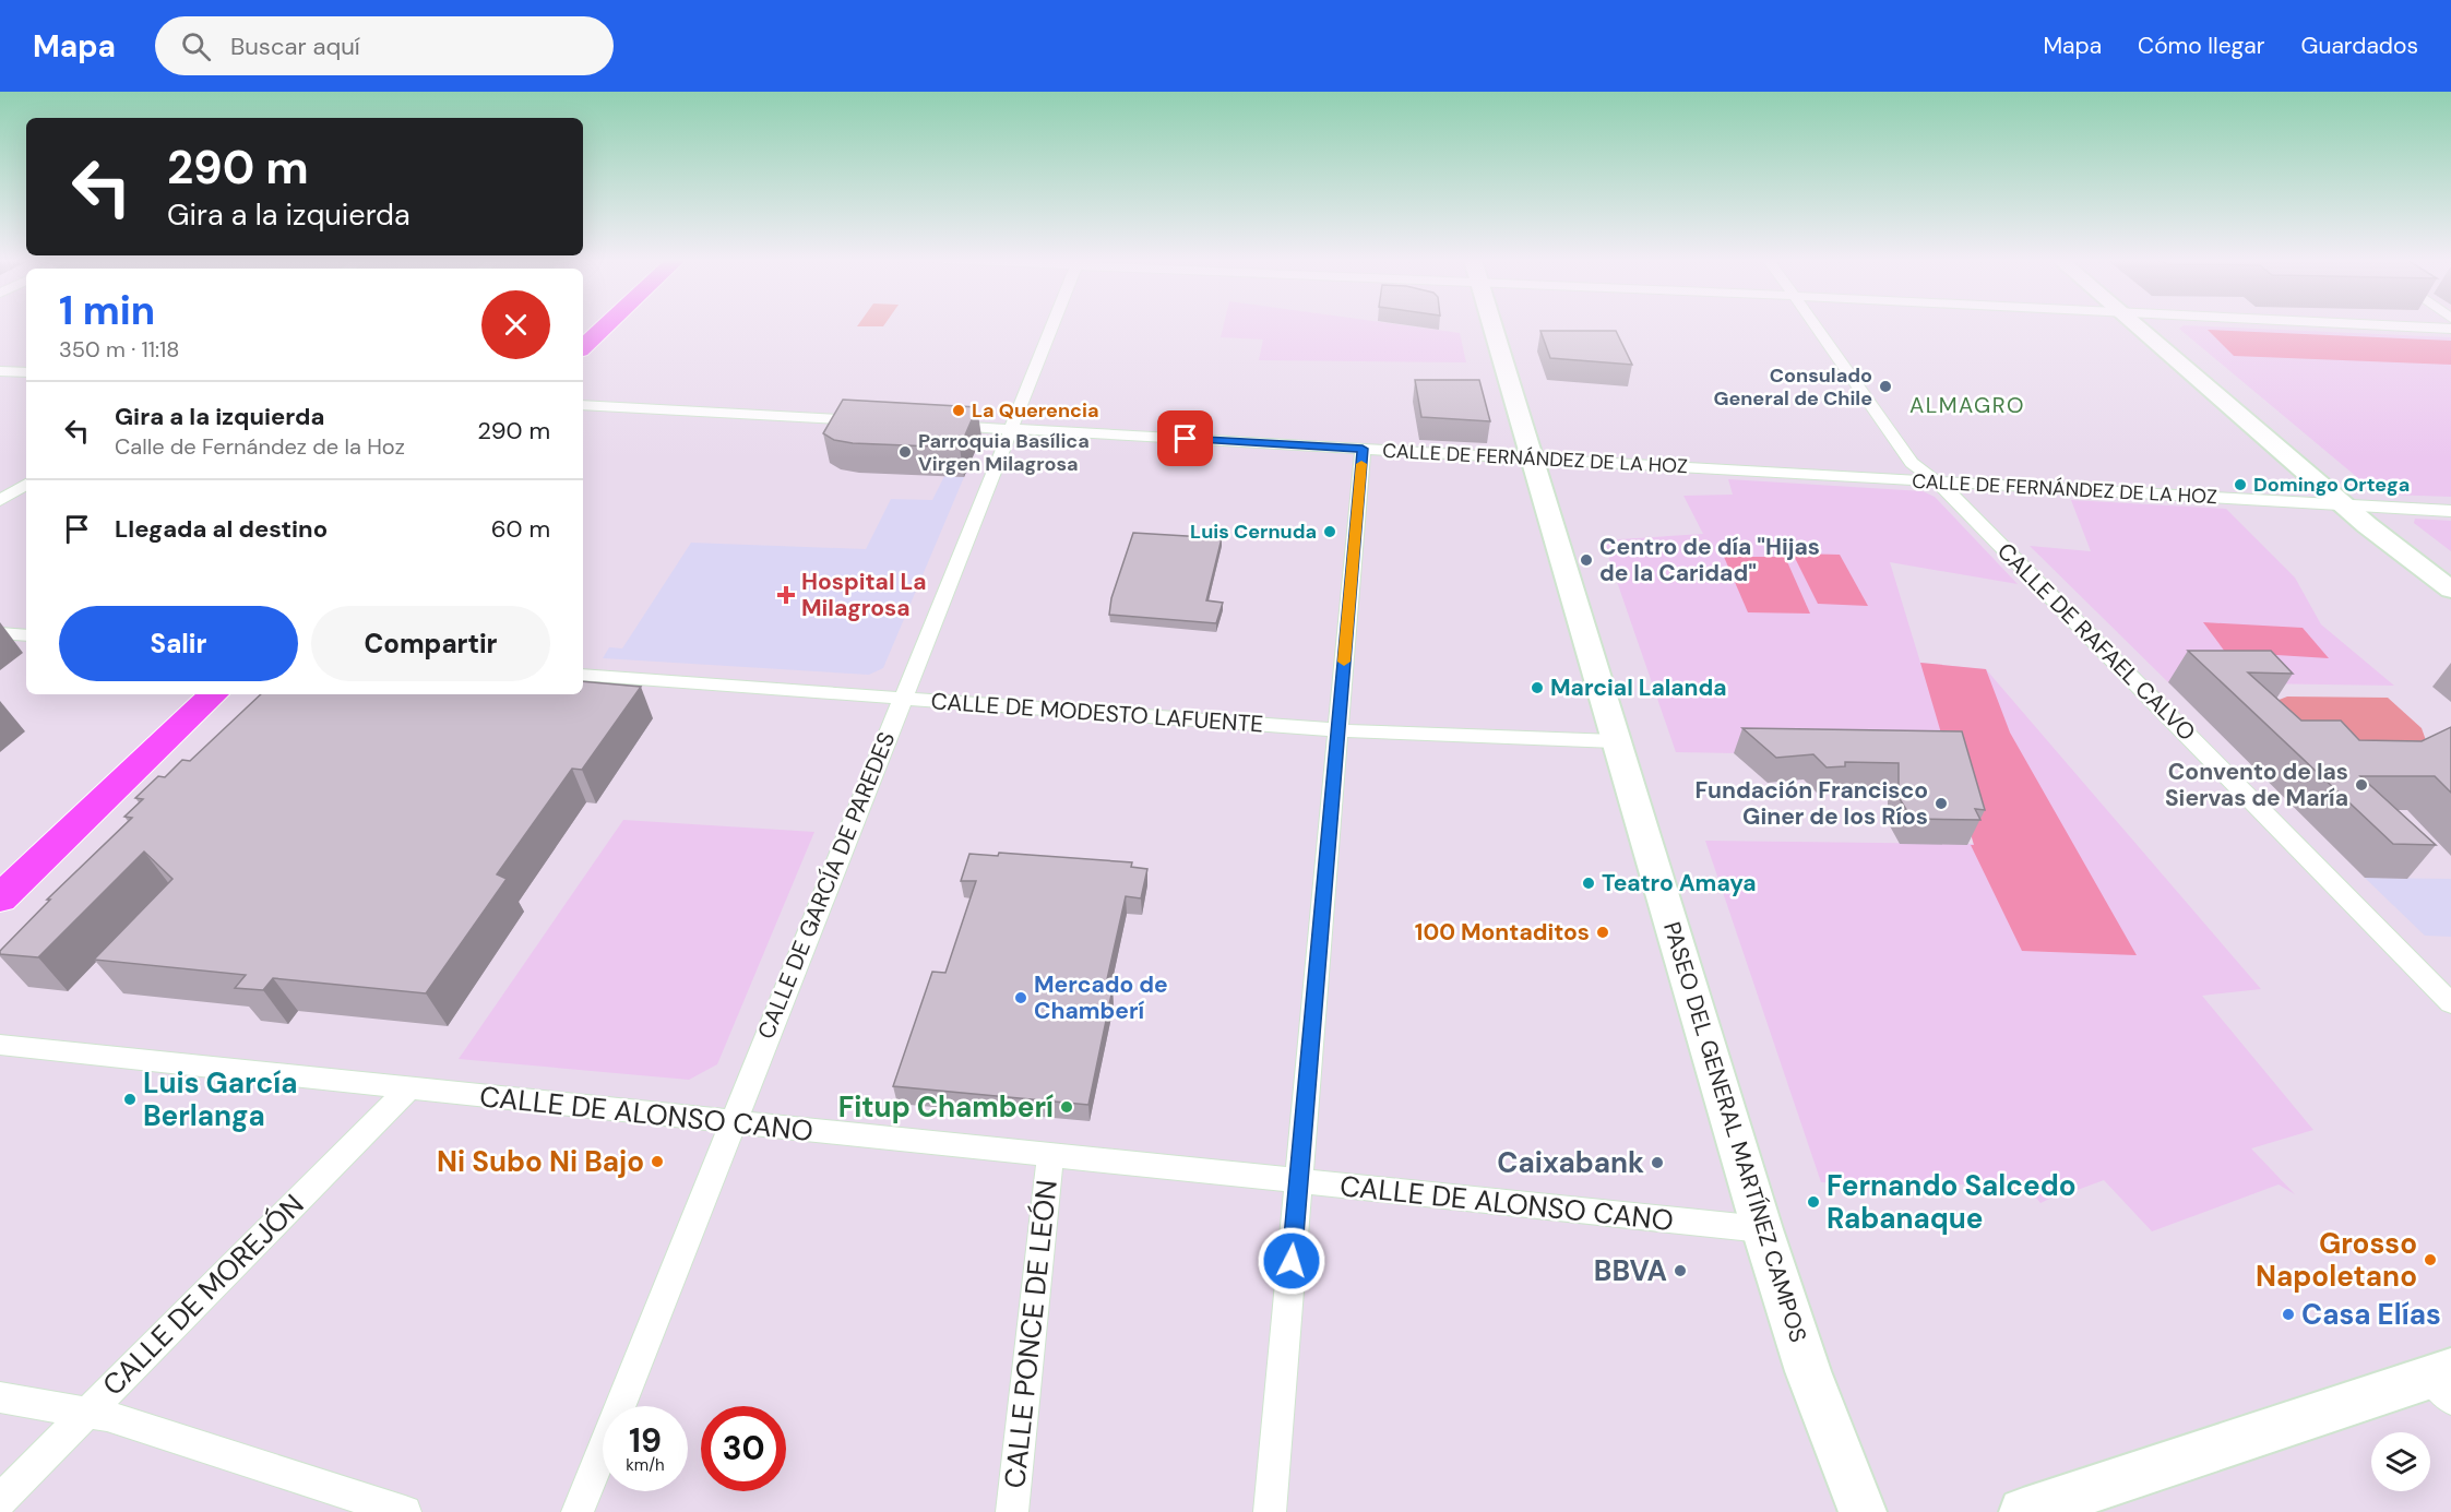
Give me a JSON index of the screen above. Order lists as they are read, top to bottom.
{
  "streets": {
    "street": [
      "CALLE DE FERNÁNDEZ DE LA HOZ",
      "CALLE DE RAFAEL CALVO",
      "CALLE DE MODESTO LAFUENTE",
      "CALLE DE GARCÍA DE PAREDES",
      "CALLE DE ALONSO CANO",
      "PASEO DEL GENERAL MARTÍNEZ CAMPOS",
      "CALLE DE MOREJÓN",
      "CALLE PONCE DE LEÓN"
    ]
  },
  "crossings": [
    ["CALLE DE FERNÁNDEZ DE LA HOZ", "CALLE DE RAFAEL CALVO"],
    ["CALLE DE FERNÁNDEZ DE LA HOZ", "CALLE DE GARCÍA DE PAREDES"],
    ["CALLE DE FERNÁNDEZ DE LA HOZ", "PASEO DEL GENERAL MARTÍNEZ CAMPOS"],
    ["CALLE DE MODESTO LAFUENTE", "CALLE DE GARCÍA DE PAREDES"],
    ["CALLE DE MODESTO LAFUENTE", "PASEO DEL GENERAL MARTÍNEZ CAMPOS"],
    ["CALLE DE GARCÍA DE PAREDES", "CALLE DE ALONSO CANO"],
    ["CALLE DE ALONSO CANO", "PASEO DEL GENERAL MARTÍNEZ CAMPOS"],
    ["CALLE DE ALONSO CANO", "CALLE DE MOREJÓN"],
    ["CALLE DE ALONSO CANO", "CALLE PONCE DE LEÓN"]
  ],
  "districts": ["ALMAGRO"],
  "places": {
    "other": [
      "Consulado General de Chile",
      "La Querencia",
      "Parroquia Basílica Virgen Milagrosa",
      "Domingo Ortega",
      "Luis Cernuda",
      "Centro de día \"Hijas de la Caridad\"",
      "Marcial Lalanda",
      "Convento de las Siervas de María",
      "Fundación Francisco Giner de los Ríos",
      "Teatro Amaya",
      "100 Montaditos",
      "Mercado de Chamberí",
      "Luis García Berlanga",
      "Fitup Chamberí",
      "Ni Subo Ni Bajo",
      "Caixabank",
      "Fernando Salcedo Rabanaque",
      "Grosso Napoletano",
      "BBVA",
      "Casa Elías"
    ],
    "health": ["Hospital La Milagrosa"]
  },
  "page": {
    "header": "Mapa",
    "search": "Buscar aquí",
    "nav": ["Mapa", "Cómo llegar", "Guardados"],
    "turn": ["290 m", "Gira a la izquierda"],
    "heading": ["1 min", "350 m · 11:18"],
    "list": [
      {
        "name": "Gira a la izquierda",
        "note": "Calle de Fernández de la Hoz",
        "value": "290 m"
      },
      {
        "name": "Llegada al destino",
        "value": "60 m"
      }
    ],
    "buttons": ["Salir", "Compartir"],
    "speed": "19 km/h",
    "limit": "30"
  }
}
